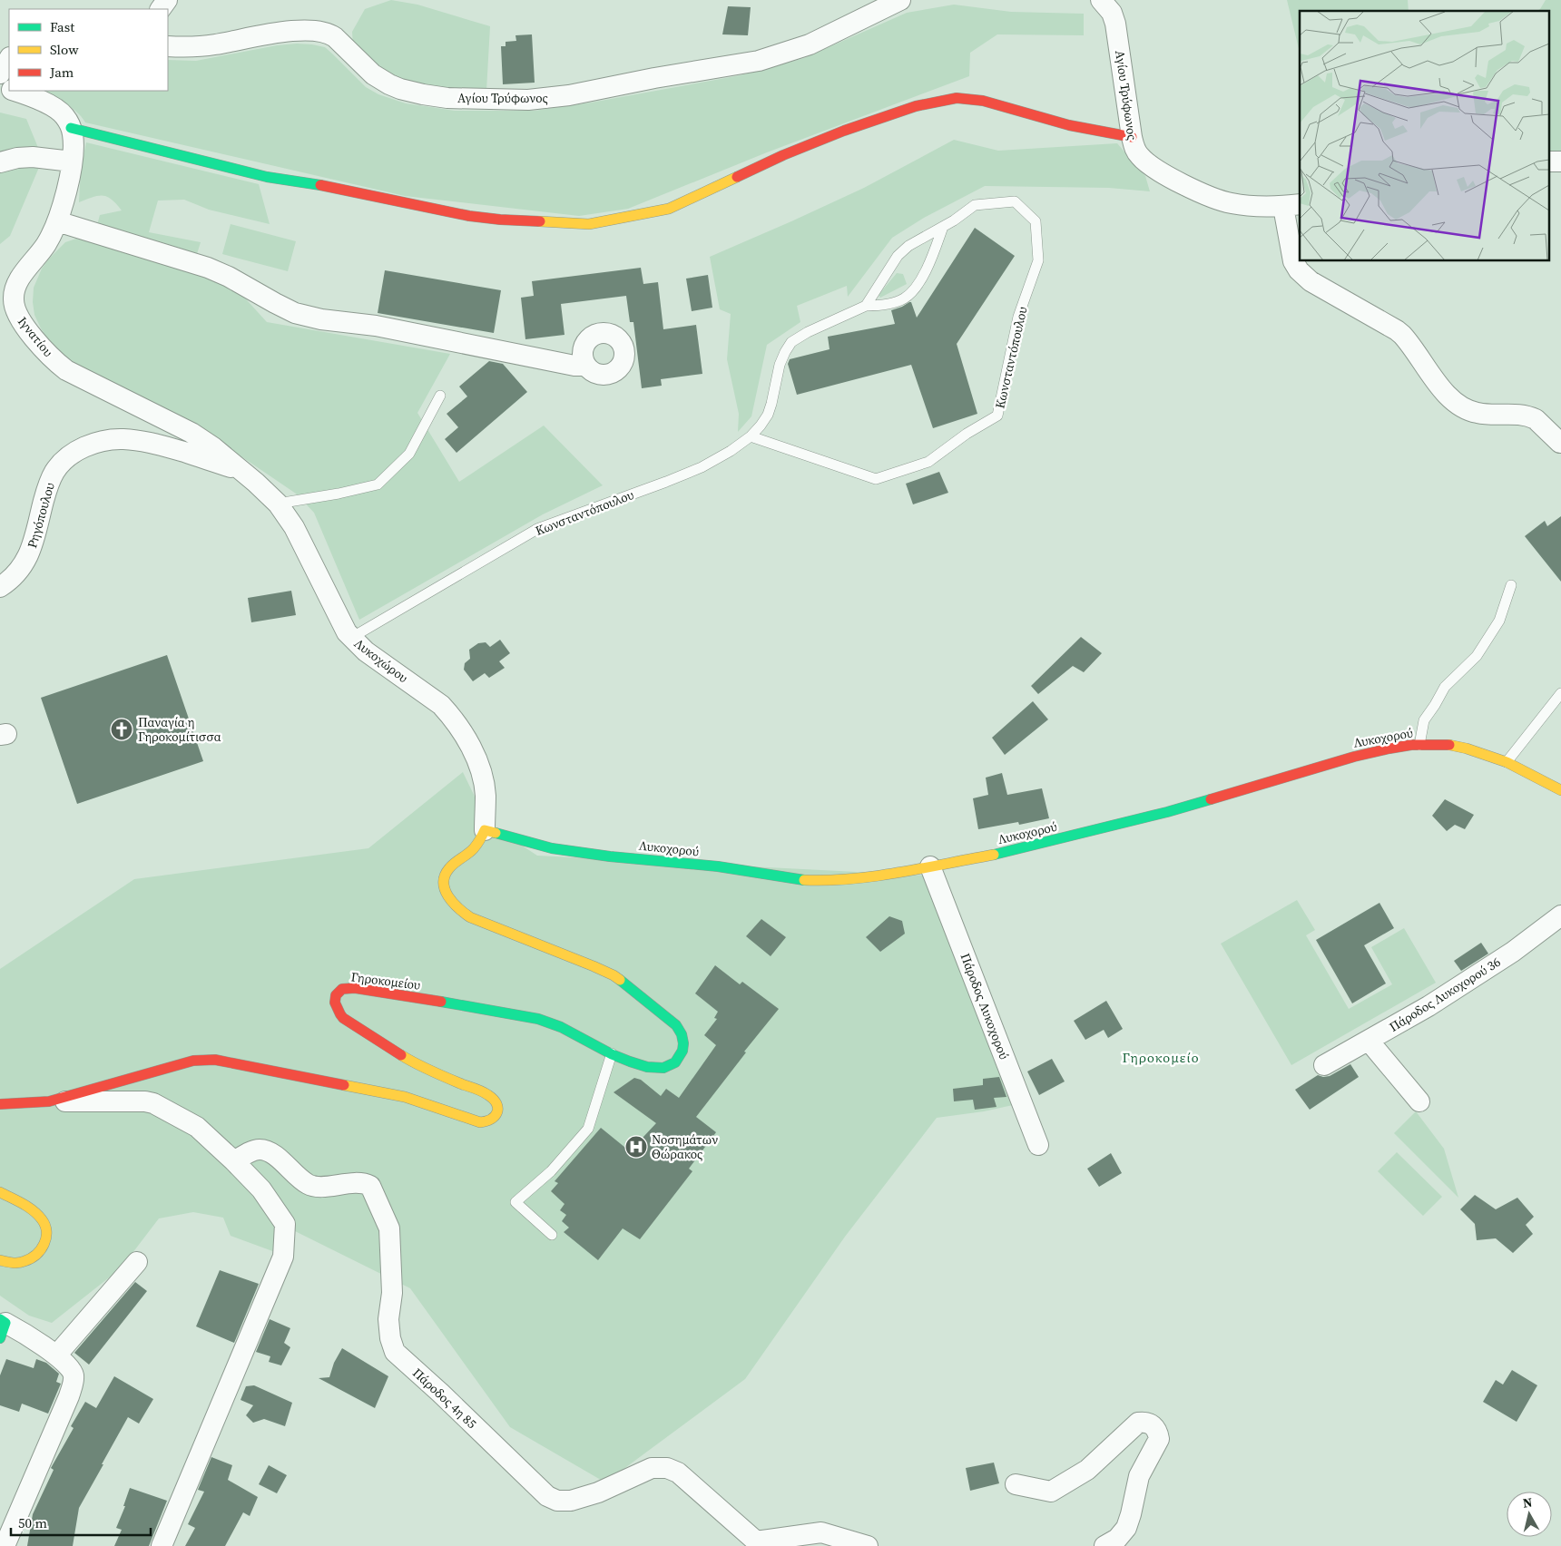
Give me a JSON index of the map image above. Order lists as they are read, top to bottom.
{
  "streets": {
    "street": [
      "Αγίου Τρύφωνος",
      "Ιγνατίου",
      "Ρηγόπουλου",
      "Λυκοχώρου",
      "Λυκοχορού",
      "Γηροκομείου",
      "Πάροδος Λυκοχορού 36",
      "Πάροδος Λυκοχορού",
      "Πάροδος 4η 85"
    ],
    "lane": ["Κωνσταντόπουλου"]
  },
  "crossings": [
    ["Ιγνατίου", "Ρηγόπουλου"],
    ["Ιγνατίου", "Λυκοχώρου"],
    ["Κωνσταντόπουλου", "Λυκοχώρου"],
    ["Ρηγόπουλου", "Λυκοχώρου"],
    ["Λυκοχώρου", "Λυκοχορού"],
    ["Λυκοχώρου", "Γηροκομείου"],
    ["Λυκοχορού", "Γηροκομείου"],
    ["Λυκοχορού", "Πάροδος Λυκοχορού"]
  ],
  "districts": ["Γηροκομείο"],
  "places": {
    "church": ["Παναγία η Γηροκομίτισσα"],
    "hospital": ["Νοσημάτων Θώρακος"]
  },
  "legend": ["Fast", "Slow", "Jam"],
  "scale_bar": "50 m",
  "north": "top"
}
